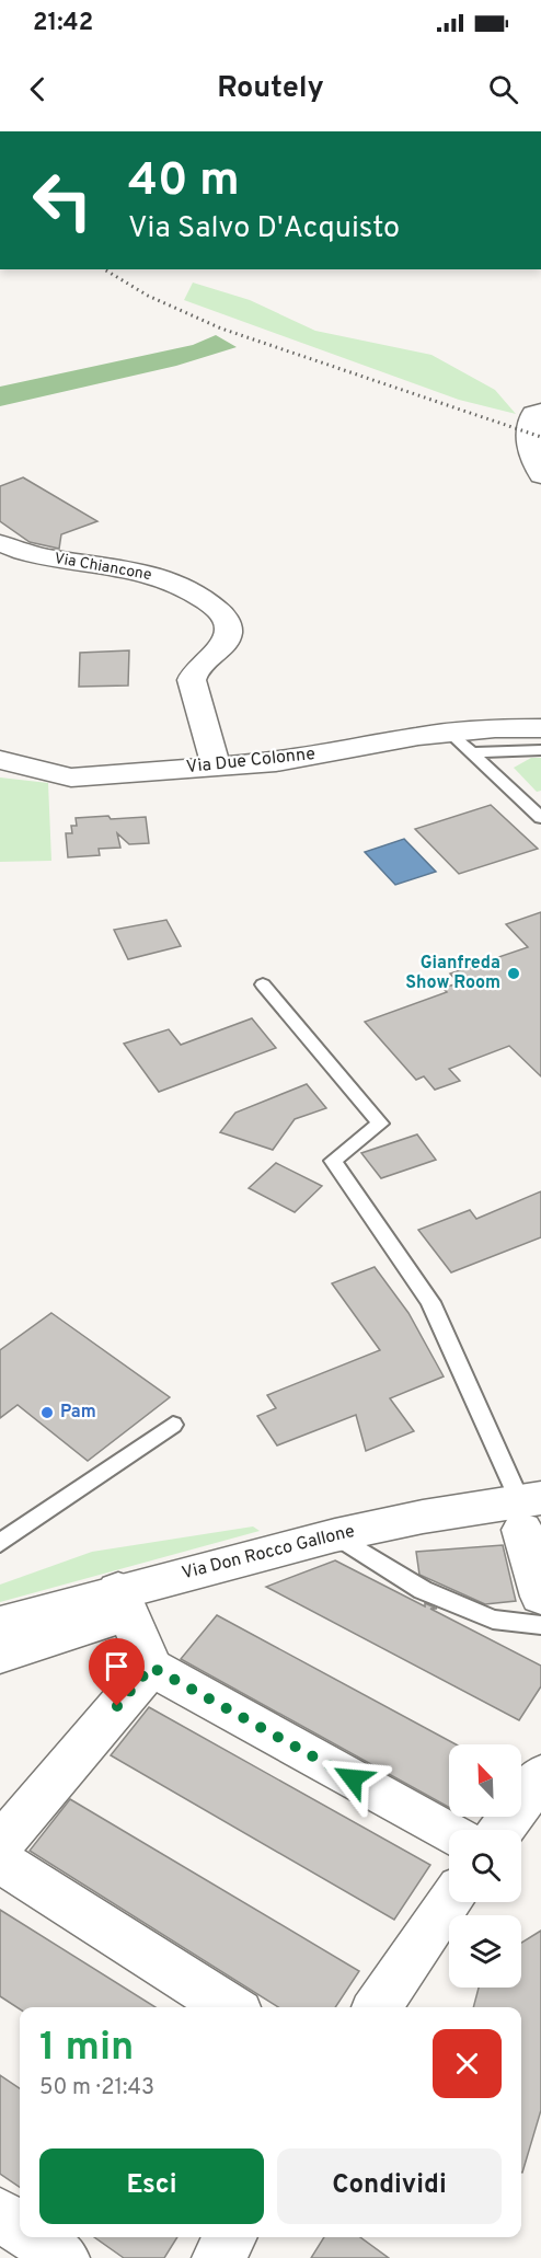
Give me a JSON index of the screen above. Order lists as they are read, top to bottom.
{
  "streets": {
    "street": ["Via Chiancone", "Via Due Colonne", "Via Don Rocco Gallone"]
  },
  "crossings": [
    ["Via Chiancone", "Via Due Colonne"]
  ],
  "places": ["Gianfreda Show Room", "Pam"],
  "north": "top left",
  "page": {
    "status": "21:42",
    "header": "Routely",
    "turn": ["40 m", "Via Salvo D'Acquisto"],
    "heading": ["1 min", "50 m · 21:43"],
    "buttons": ["Esci", "Condividi"]
  }
}
